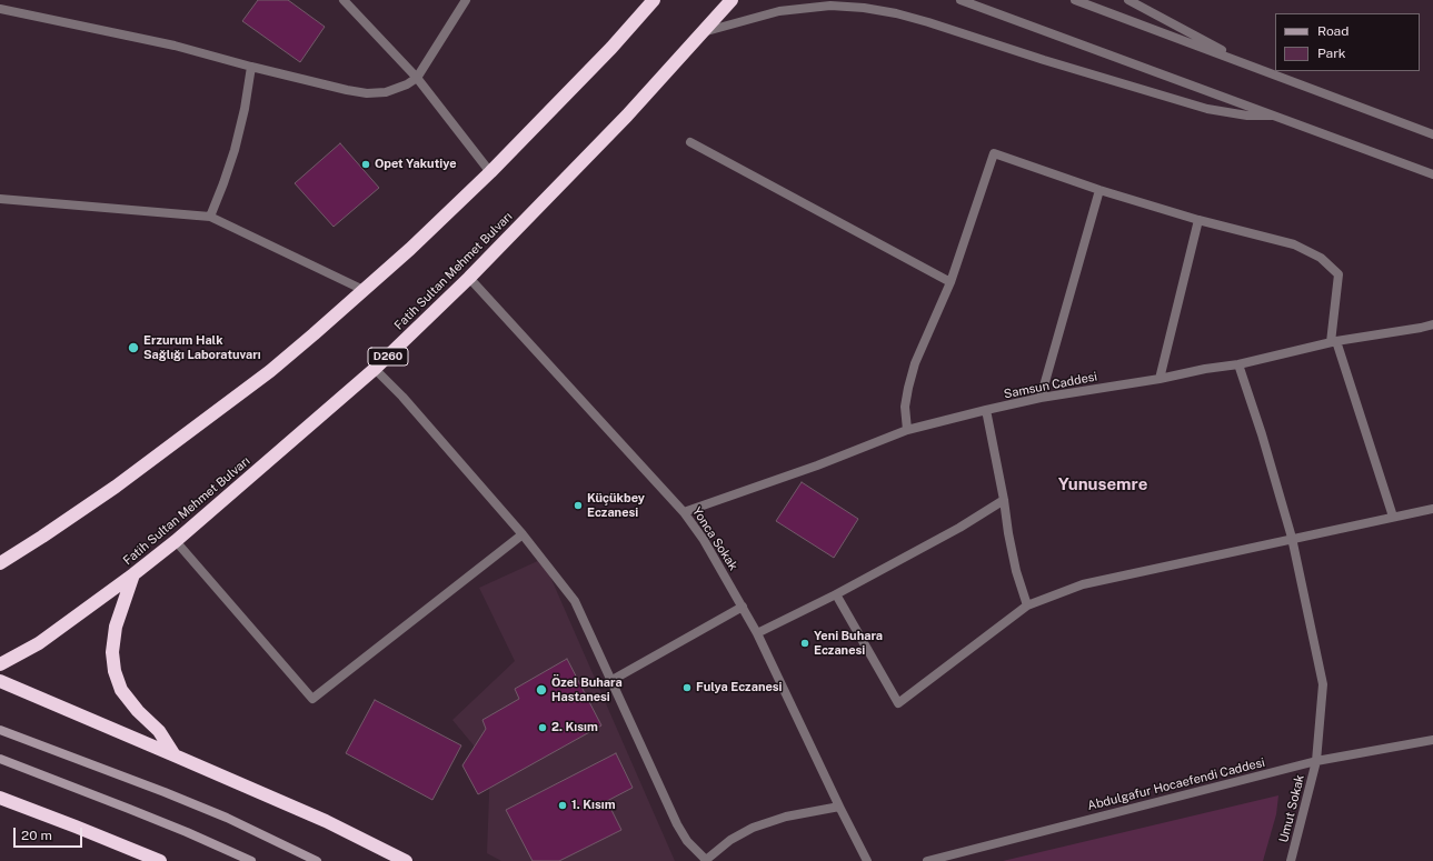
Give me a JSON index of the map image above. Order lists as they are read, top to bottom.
{
  "streets": {
    "highway": ["Fatih Sultan Mehmet Bulvarı", "D260"],
    "street": [
      "Samsun Caddesi",
      "Yonca Sokak",
      "Abdulgafur Hocaefendi Caddesi",
      "Umut Sokak"
    ]
  },
  "crossings": [
    ["Fatih Sultan Mehmet Bulvarı", "Yonca Sokak"],
    ["Samsun Caddesi", "Yonca Sokak"],
    ["Samsun Caddesi", "Umut Sokak"],
    ["Abdulgafur Hocaefendi Caddesi", "Umut Sokak"]
  ],
  "districts": ["Yunusemre"],
  "places": [
    "Opet Yakutiye",
    "Erzurum Halk Sağlığı Laboratuvarı",
    "Küçükbey Eczanesi",
    "Yeni Buhara Eczanesi",
    "Fulya Eczanesi",
    "Özel Buhara Hastanesi",
    "2. Kısım",
    "1. Kısım"
  ],
  "legend": ["Road", "Park"],
  "scale_bar": "20 m"
}
